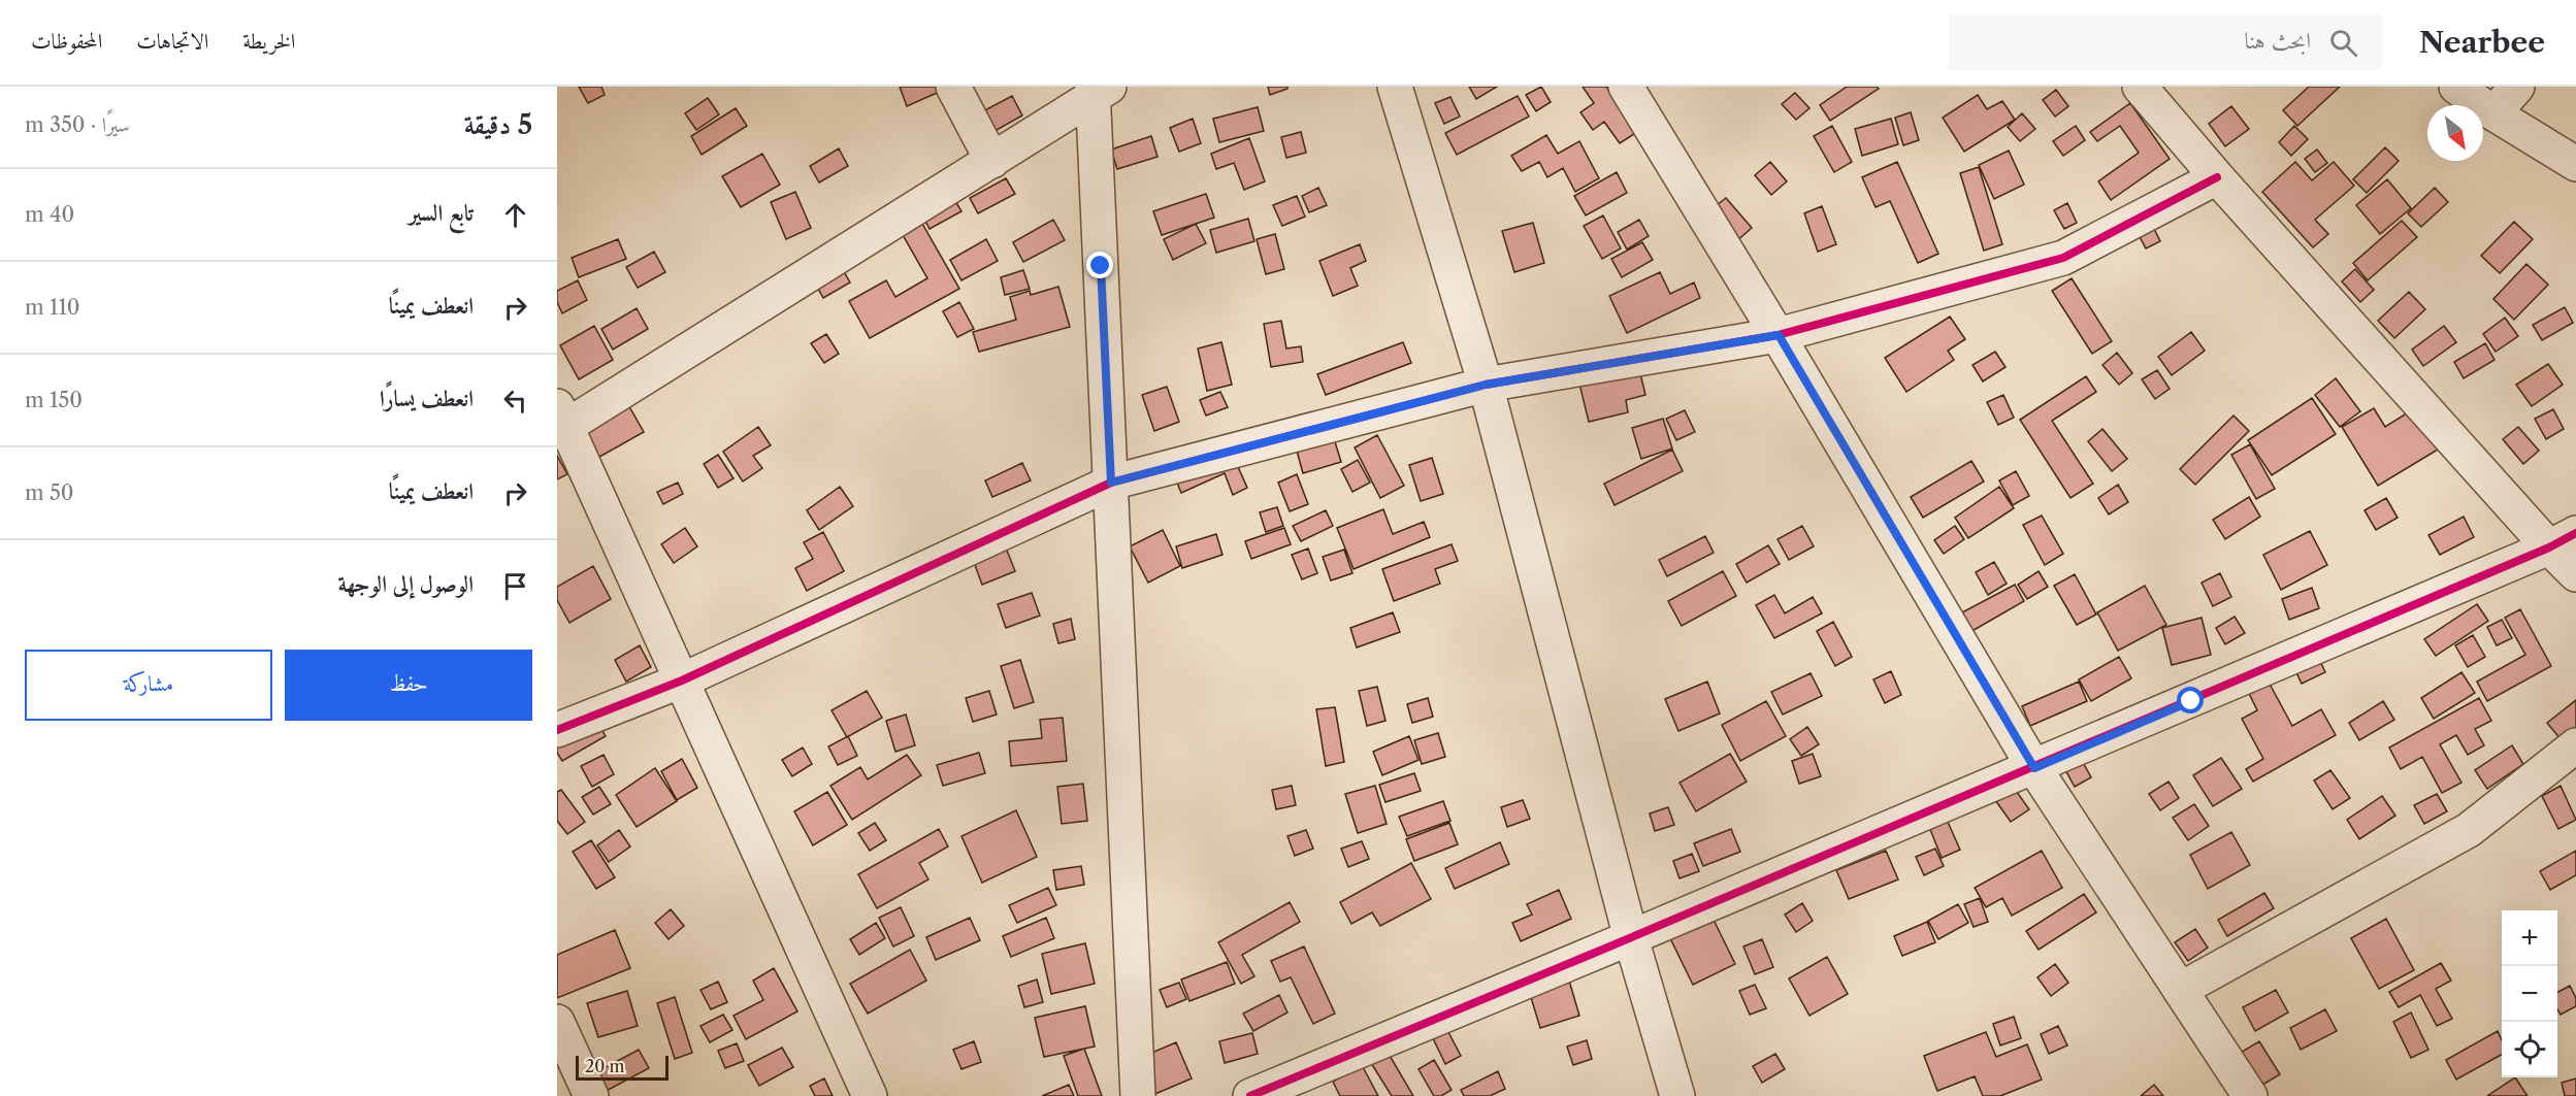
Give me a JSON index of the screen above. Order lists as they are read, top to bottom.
{
  "scale_bar": "20 m",
  "north": "bottom right",
  "page": {
    "header": "Nearbee",
    "search": "ابحث هنا",
    "nav": ["الخريطة", "الاتجاهات", "المحفوظات"],
    "heading": ["5 دقيقة", "سيرًا · 350 m"],
    "list": [
      ["تابع السير", "40 m"],
      ["انعطف يمينًا", "110 m"],
      ["انعطف يسارًا", "150 m"],
      ["انعطف يمينًا", "50 m"],
      "الوصول إلى الوجهة"
    ],
    "buttons": ["حفظ", "مشاركة"],
    "map_buttons": ["+", "−"],
    "scale": "20 m"
  }
}
